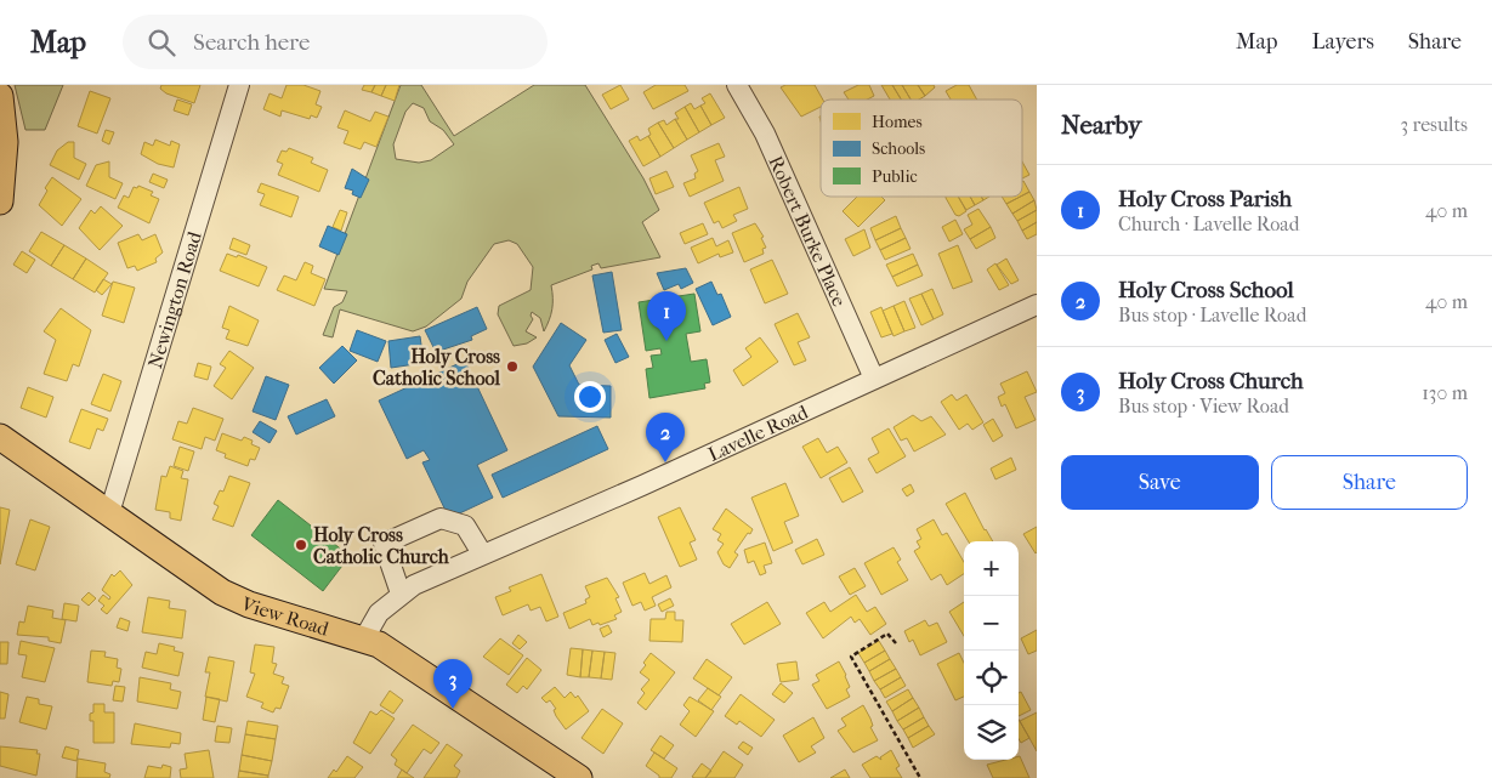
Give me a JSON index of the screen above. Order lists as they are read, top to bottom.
{
  "streets": {
    "main road": ["View Road"],
    "street": ["Robert Burke Place", "Newington Road", "Lavelle Road"]
  },
  "crossings": [
    ["Robert Burke Place", "Lavelle Road"],
    ["Newington Road", "View Road"],
    ["Lavelle Road", "View Road"]
  ],
  "places": ["Holy Cross Catholic School", "Holy Cross Catholic Church"],
  "legend": ["Homes", "Schools", "Public"],
  "page": {
    "header": "Map",
    "search": "Search here",
    "nav": ["Map", "Layers", "Share"],
    "heading": ["Nearby", "3 results"],
    "list": [
      {
        "mark": "1",
        "name": "Holy Cross Parish",
        "note": "Church · Lavelle Road",
        "value": "40 m"
      },
      {
        "mark": "2",
        "name": "Holy Cross School",
        "note": "Bus stop · Lavelle Road",
        "value": "40 m"
      },
      {
        "mark": "3",
        "name": "Holy Cross Church",
        "note": "Bus stop · View Road",
        "value": "130 m"
      }
    ],
    "pins": ["1", "2", "3"],
    "buttons": ["Save", "Share"],
    "map_buttons": ["+", "−"]
  }
}
